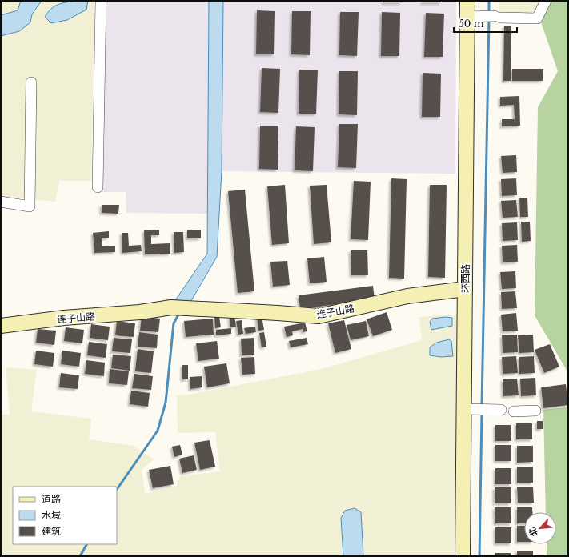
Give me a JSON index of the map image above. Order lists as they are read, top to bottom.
{
  "streets": {
    "street": ["环西路", "连子山路"]
  },
  "crossings": [
    ["环西路", "连子山路"]
  ],
  "legend": ["道路", "水域", "建筑"],
  "scale_bar": "50 m",
  "north": "bottom left"
}
